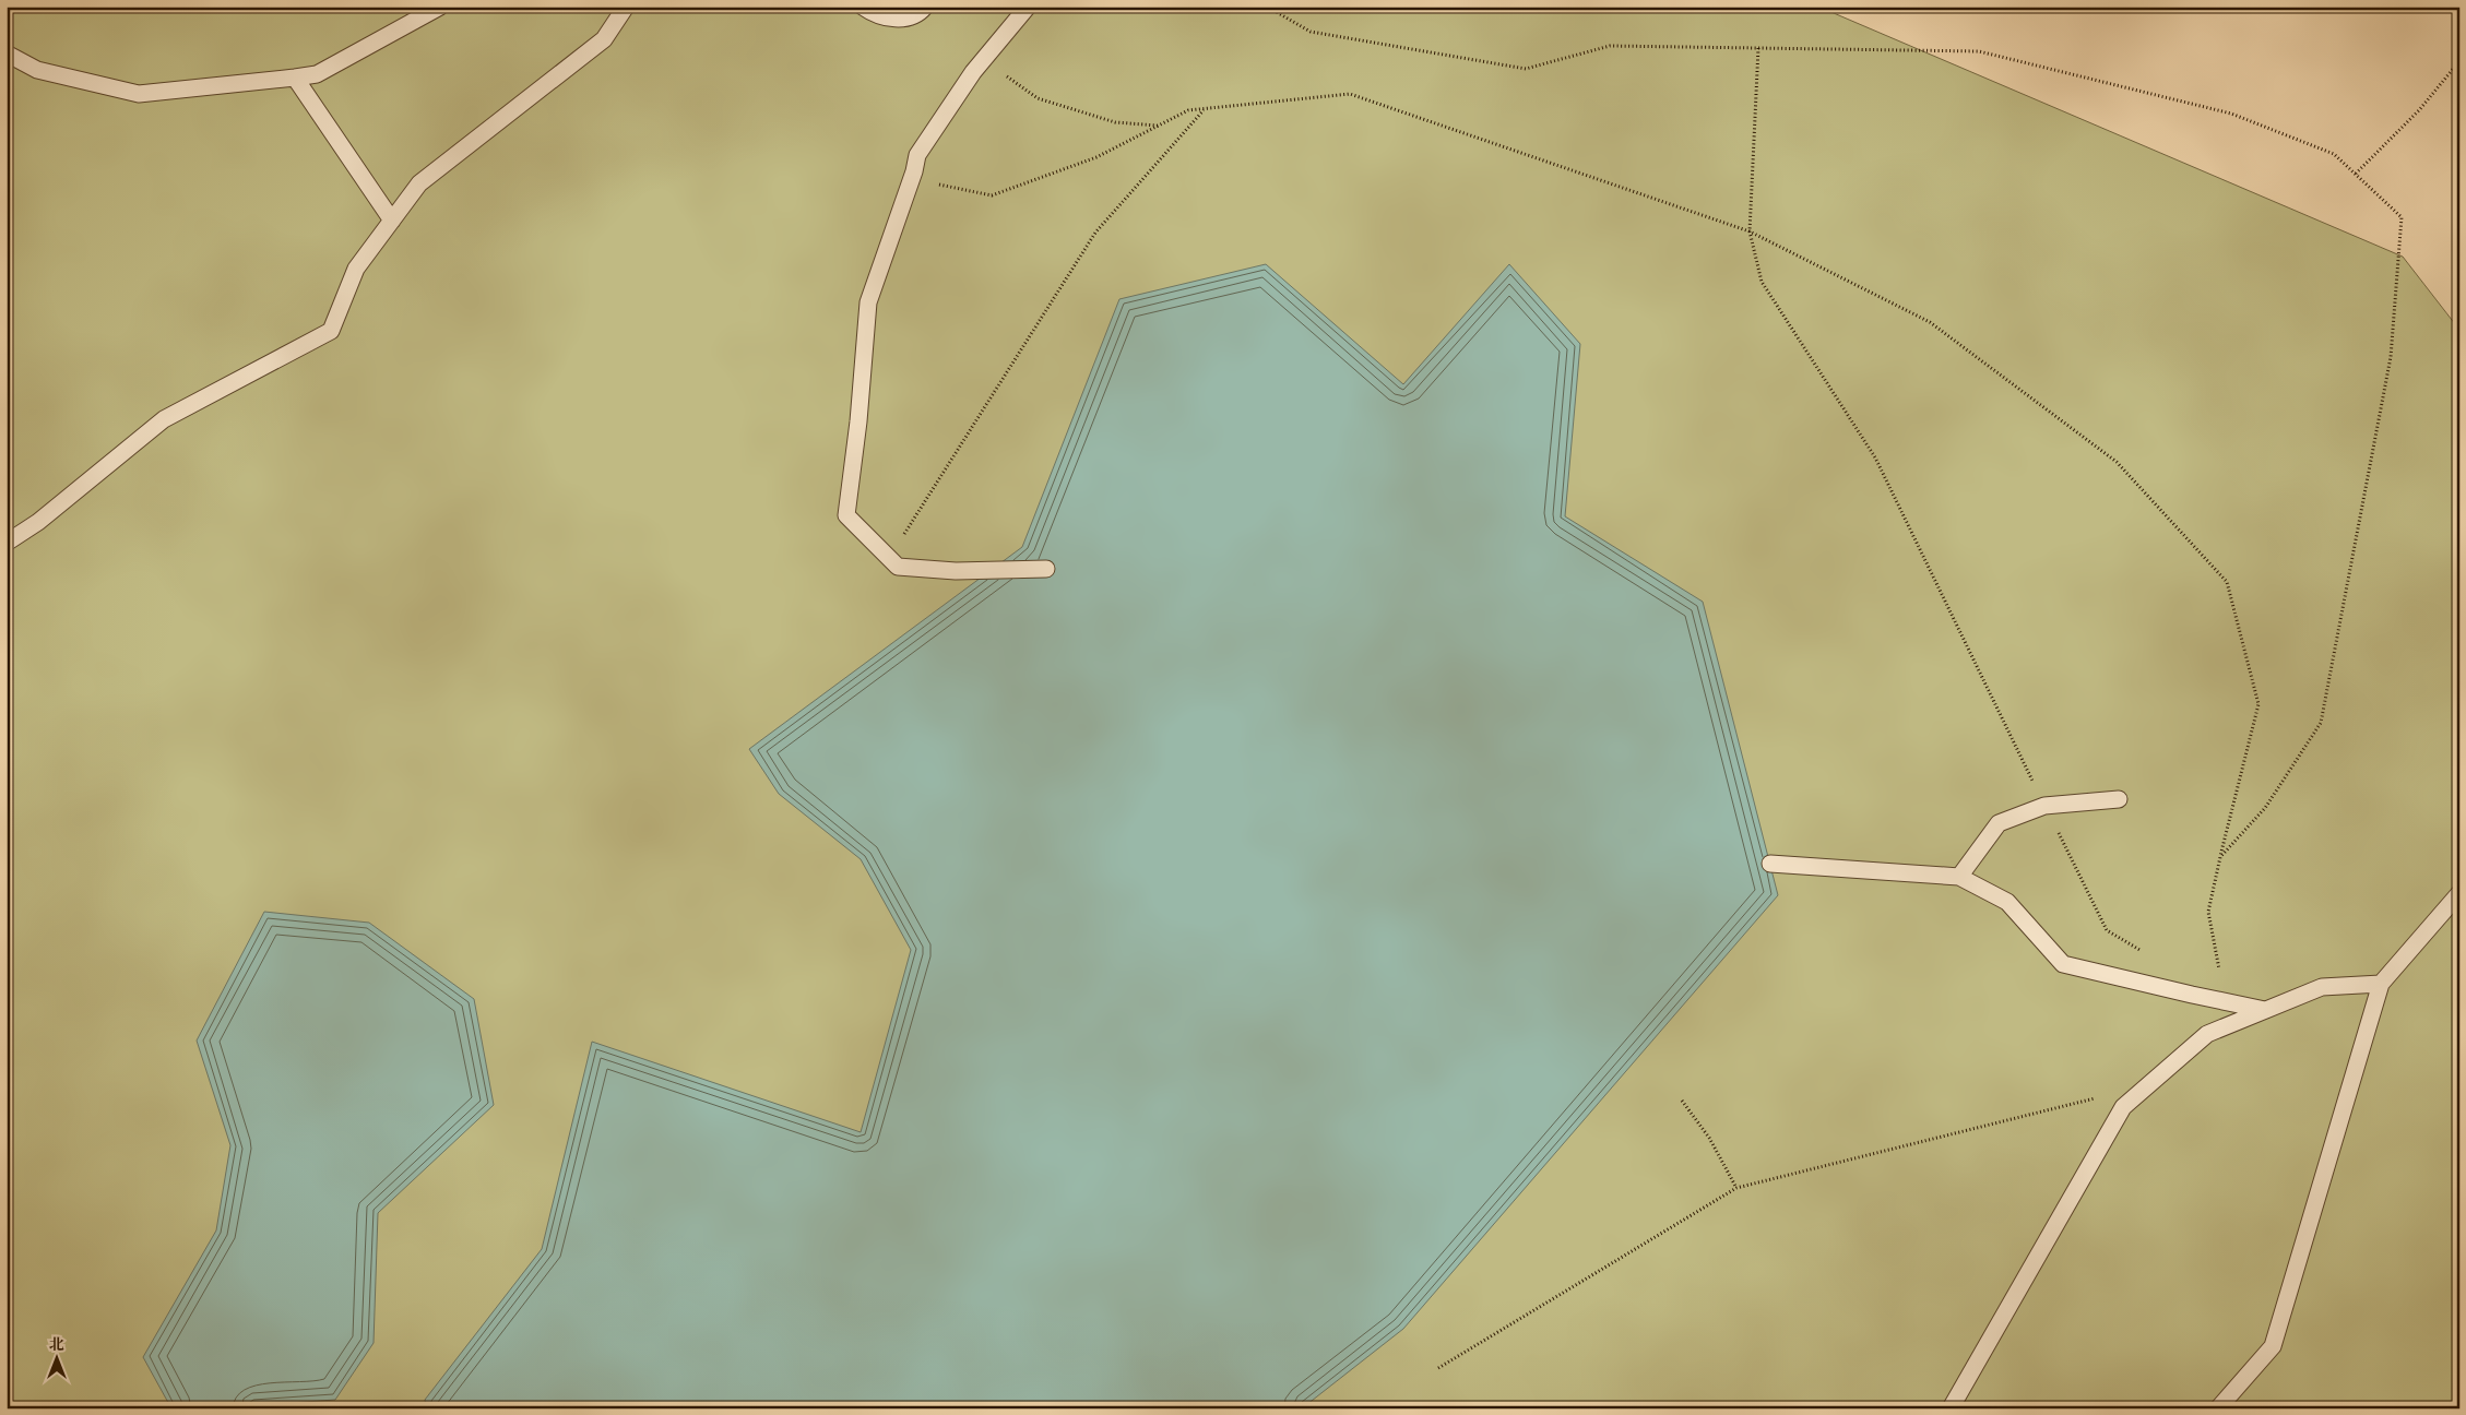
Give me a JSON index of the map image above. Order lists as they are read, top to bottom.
{
  "north": "top"
}
